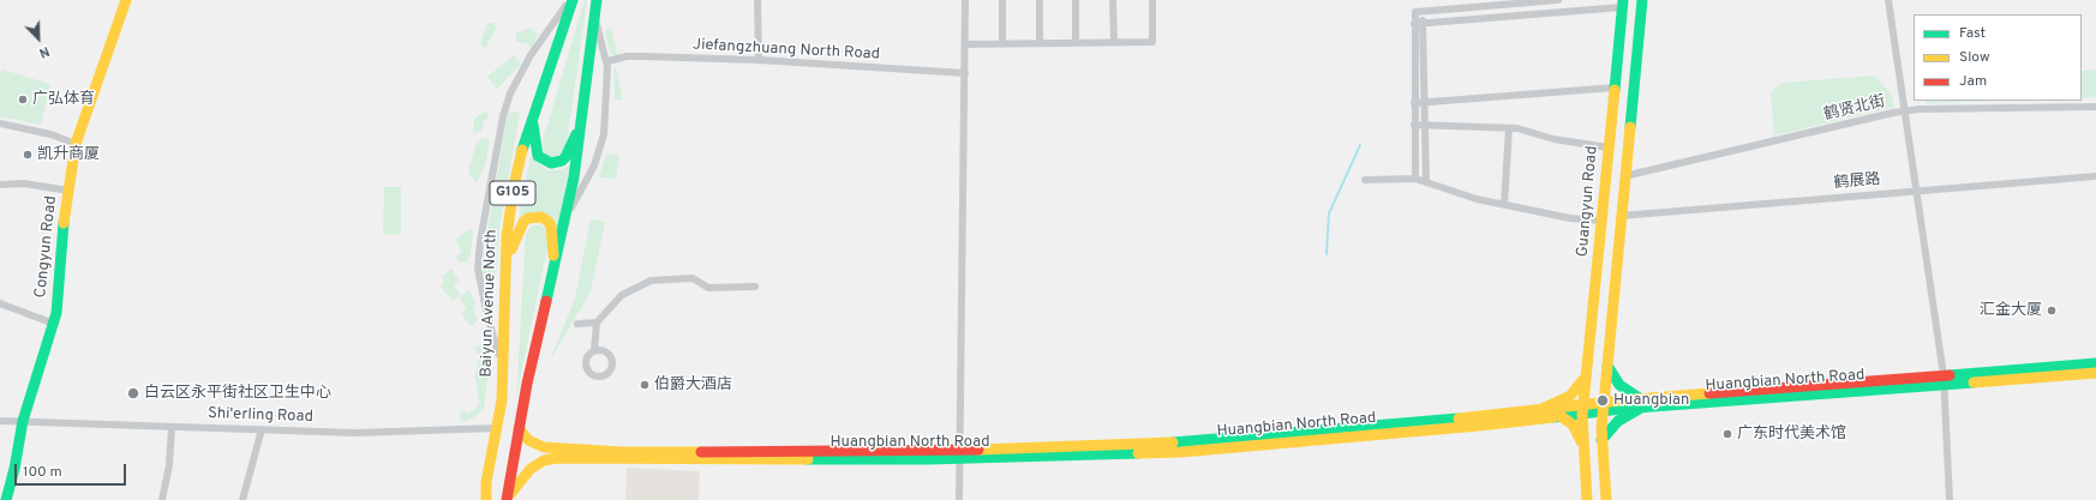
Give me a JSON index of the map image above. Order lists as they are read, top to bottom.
{
  "streets": {
    "main road": [
      "G105",
      "Guangyun Road",
      "Congyun Road",
      "Baiyun Avenue North",
      "Huangbian North Road"
    ],
    "street": [
      "Jiefangzhuang North Road",
      "鹤贤北街",
      "鹤展路",
      "Shi'erling Road"
    ]
  },
  "crossings": [
    ["Guangyun Road", "Huangbian North Road"],
    ["Congyun Road", "Shi'erling Road"],
    ["Baiyun Avenue North", "Shi'erling Road"]
  ],
  "places": [
    "广弘体育",
    "凯升商厦",
    "汇金大厦",
    "伯爵大酒店",
    "白云区永平街社区卫生中心",
    "Huangbian",
    "广东时代美术馆"
  ],
  "legend": ["Fast", "Slow", "Jam"],
  "scale_bar": "100 m",
  "north": "bottom right"
}
